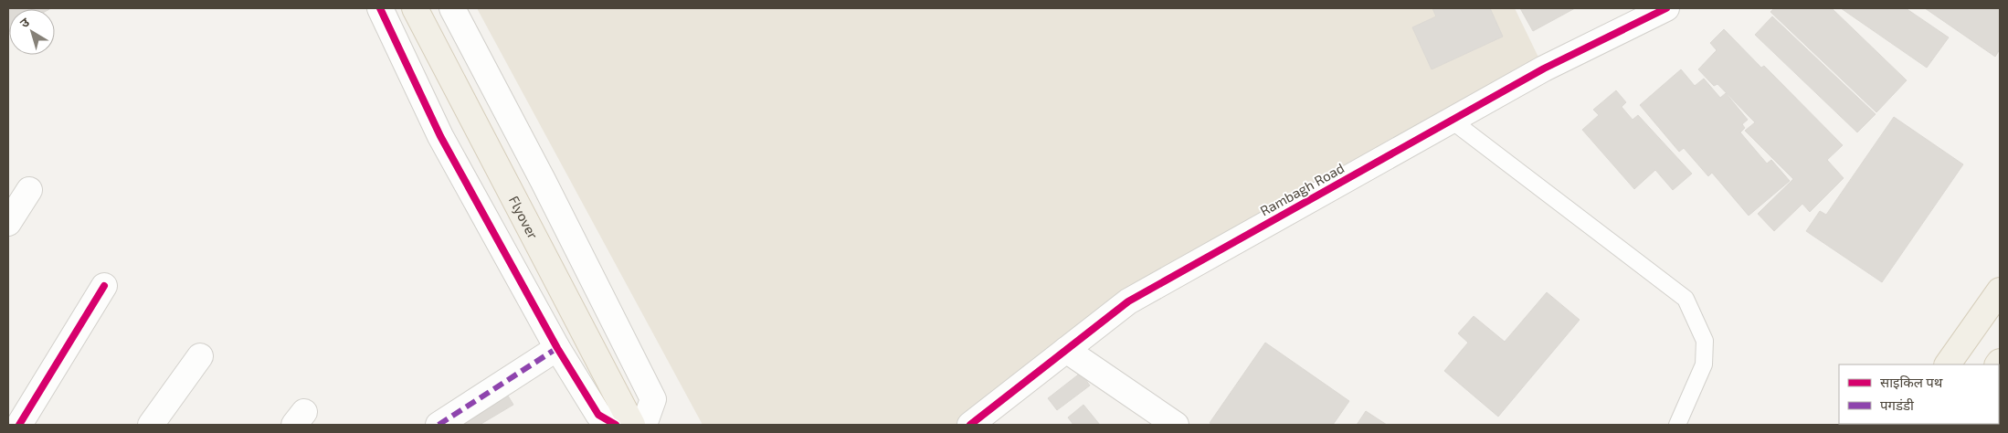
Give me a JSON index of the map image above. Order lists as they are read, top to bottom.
{
  "streets": {
    "main road": ["Flyover"],
    "street": ["Rambagh Road"]
  },
  "legend": ["साइकिल पथ", "पगडंडी"],
  "north": "top left"
}
